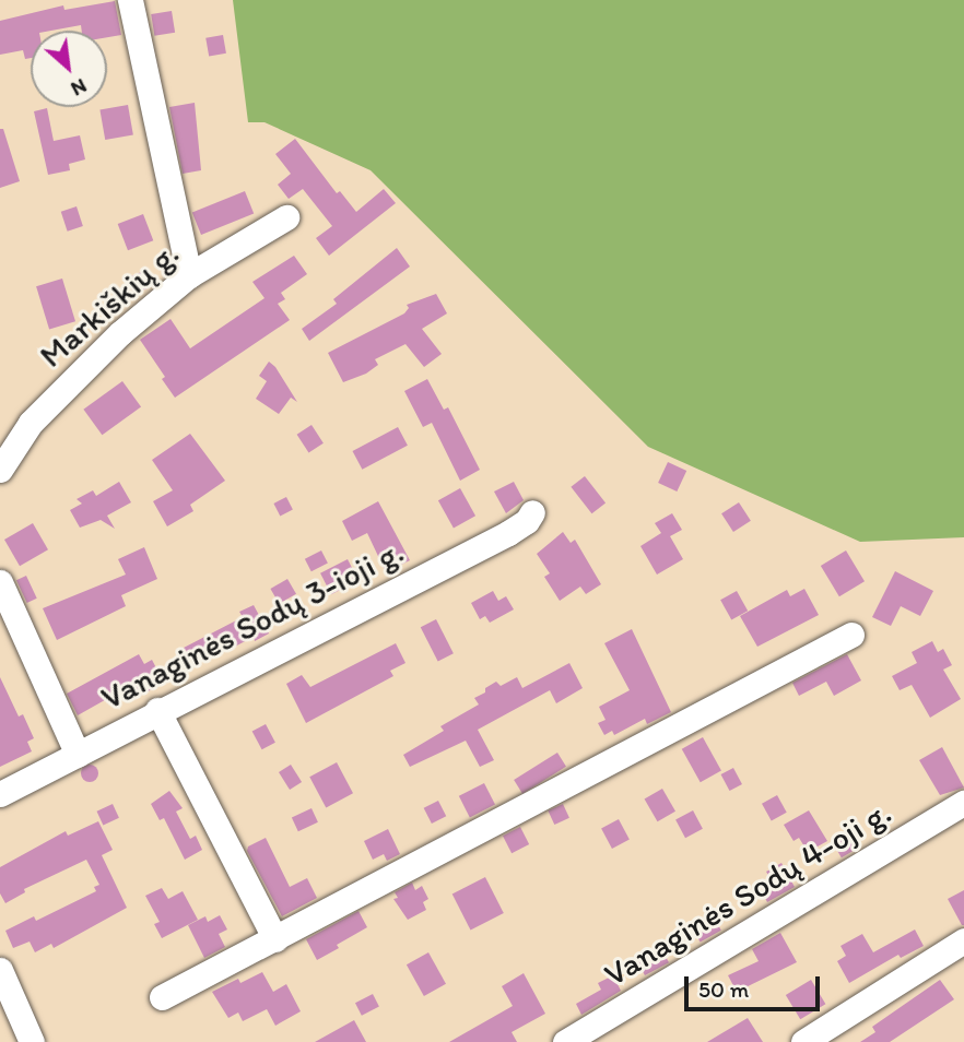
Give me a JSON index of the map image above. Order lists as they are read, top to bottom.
{
  "streets": {
    "street": ["Markiškių g.", "Vanaginės Sodų 3-ioji g.", "Vanaginės Sodų 4-oji g."]
  },
  "scale_bar": "50 m",
  "north": "bottom right"
}
